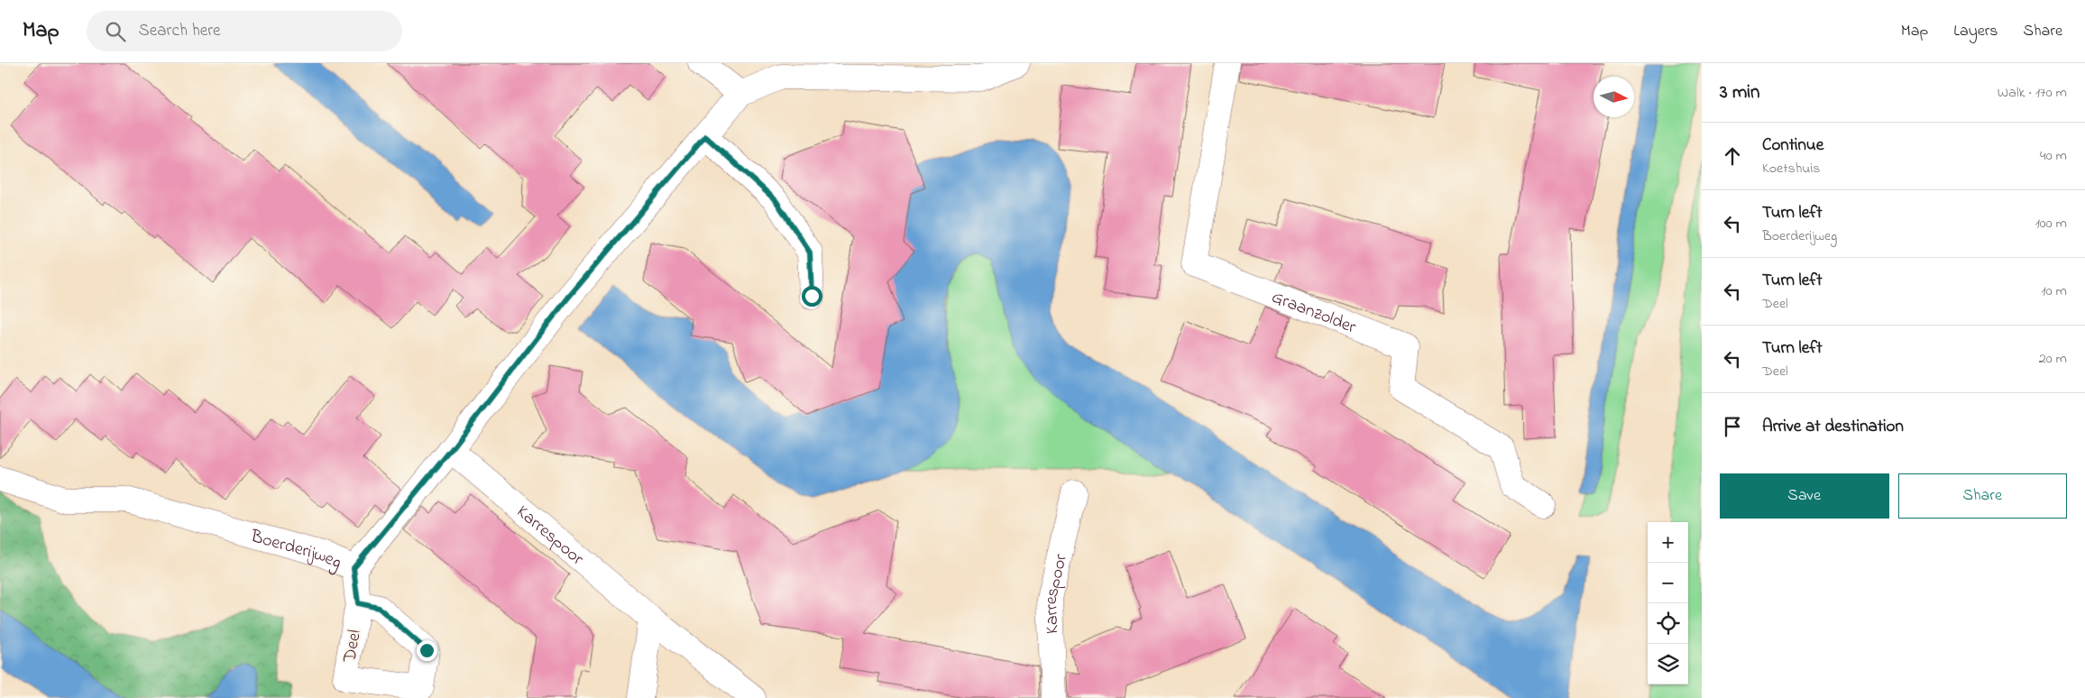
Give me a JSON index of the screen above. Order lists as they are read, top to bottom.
{
  "streets": {
    "street": [
      "Graanzolder",
      "Karrespoor",
      "Boerderijweg",
      "Deel"
    ]
  },
  "crossings": [
    ["Karrespoor", "Boerderijweg"],
    ["Boerderijweg", "Deel"]
  ],
  "north": "right",
  "page": {
    "header": "Map",
    "search": "Search here",
    "nav": ["Map", "Layers", "Share"],
    "heading": ["3 min", "Walk · 170 m"],
    "list": [
      ["Continue", "Koetshuis", "40 m"],
      ["Turn left", "Boerderijweg", "100 m"],
      ["Turn left", "Deel", "10 m"],
      ["Turn left", "Deel", "20 m"],
      "Arrive at destination"
    ],
    "buttons": ["Save", "Share"],
    "map_buttons": ["+", "−"]
  }
}
